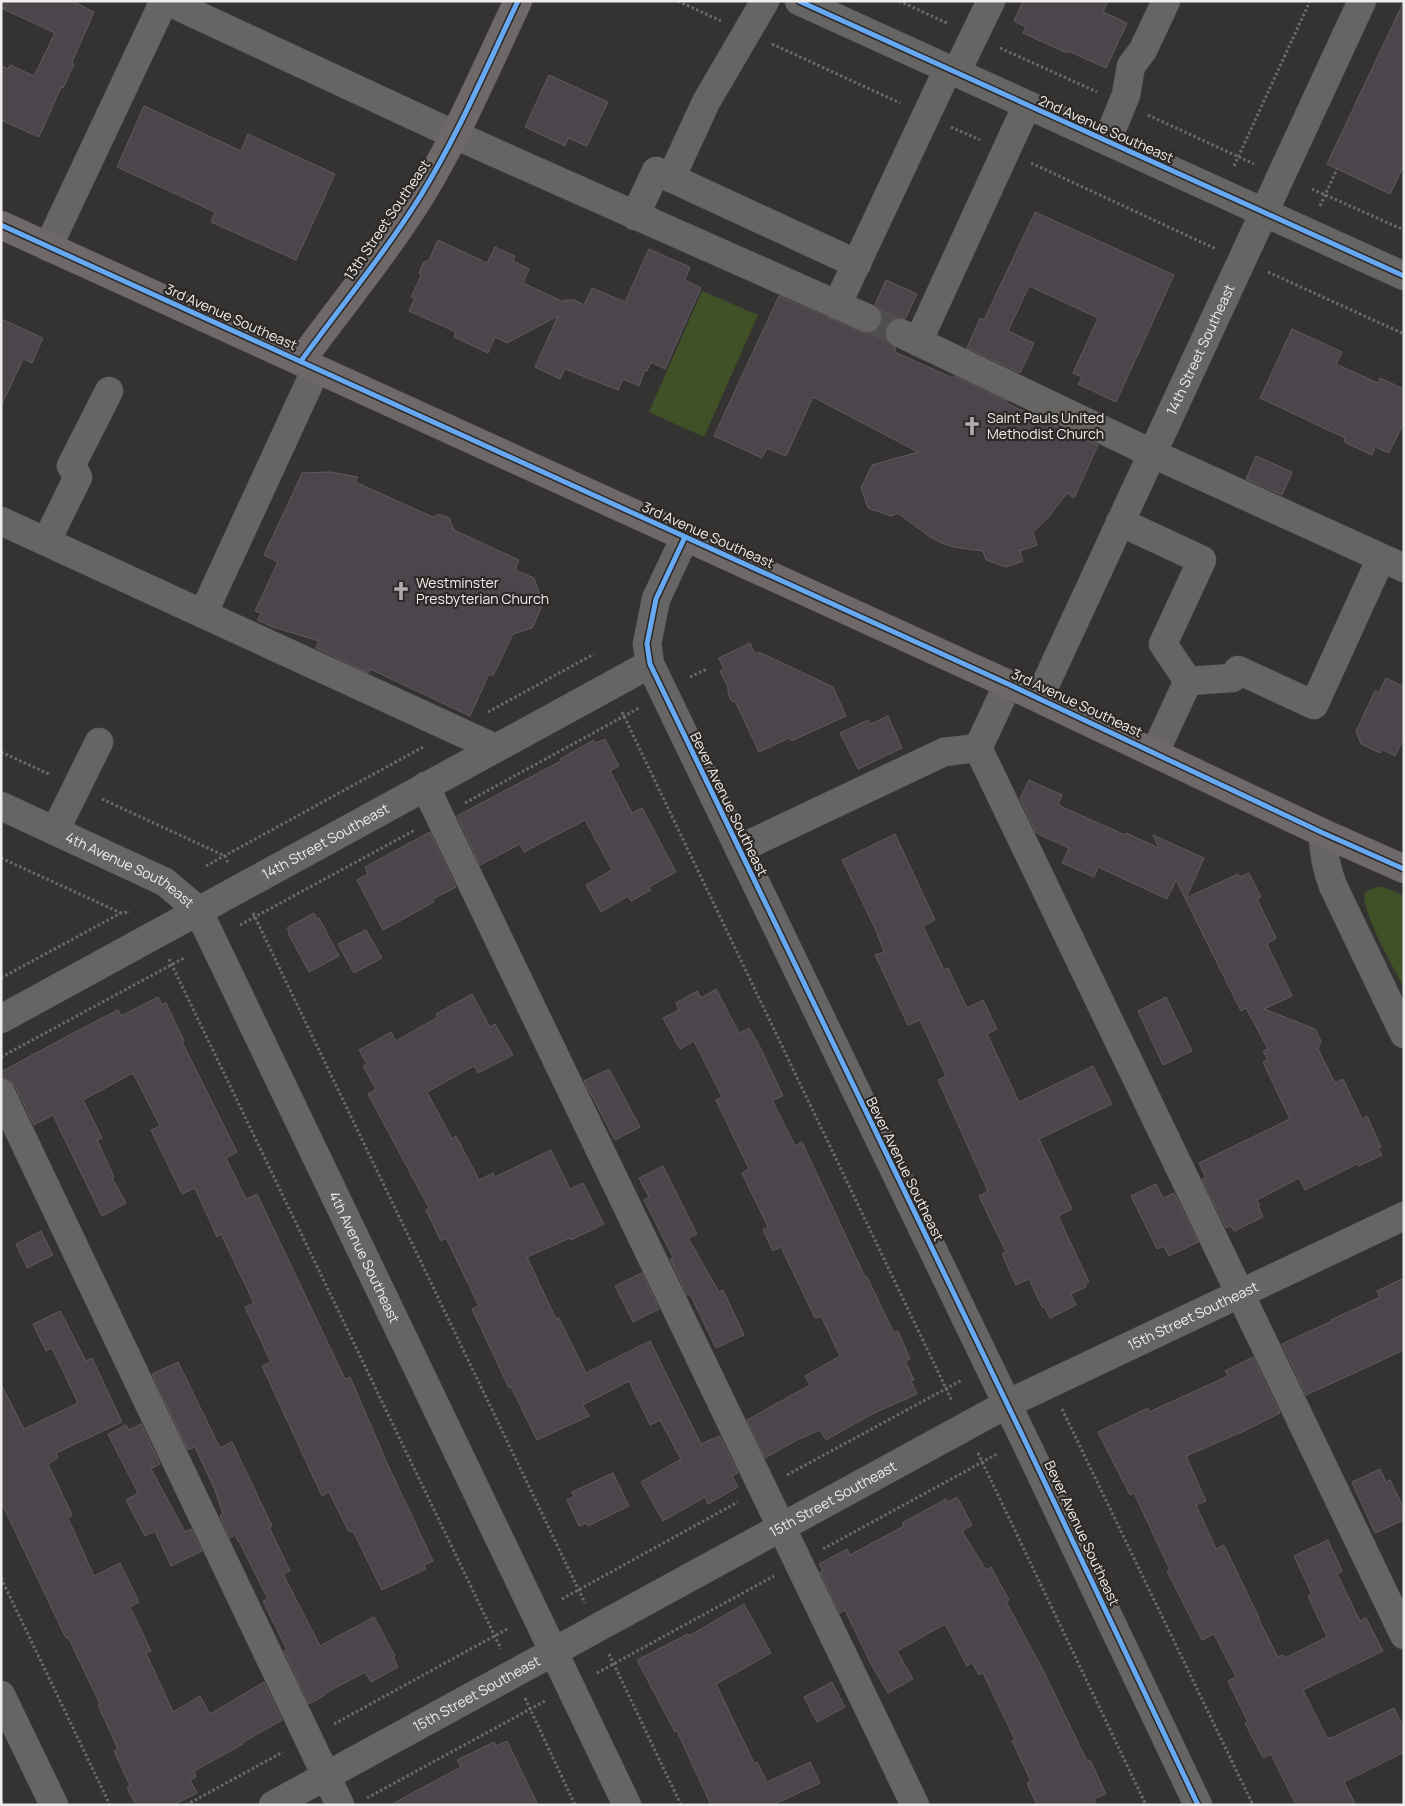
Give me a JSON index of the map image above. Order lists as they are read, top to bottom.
{
  "streets": {
    "main road": ["13th Street Southeast", "3rd Avenue Southeast"],
    "street": [
      "2nd Avenue Southeast",
      "14th Street Southeast",
      "Bever Avenue Southeast",
      "4th Avenue Southeast",
      "15th Street Southeast"
    ]
  },
  "crossings": [
    ["2nd Avenue Southeast", "14th Street Southeast"],
    ["13th Street Southeast", "3rd Avenue Southeast"],
    ["3rd Avenue Southeast", "14th Street Southeast"],
    ["3rd Avenue Southeast", "Bever Avenue Southeast"],
    ["14th Street Southeast", "Bever Avenue Southeast"],
    ["14th Street Southeast", "4th Avenue Southeast"],
    ["Bever Avenue Southeast", "15th Street Southeast"],
    ["4th Avenue Southeast", "15th Street Southeast"]
  ],
  "places": {
    "church": ["Saint Pauls United Methodist Church", "Westminster Presbyterian Church"]
  }
}
